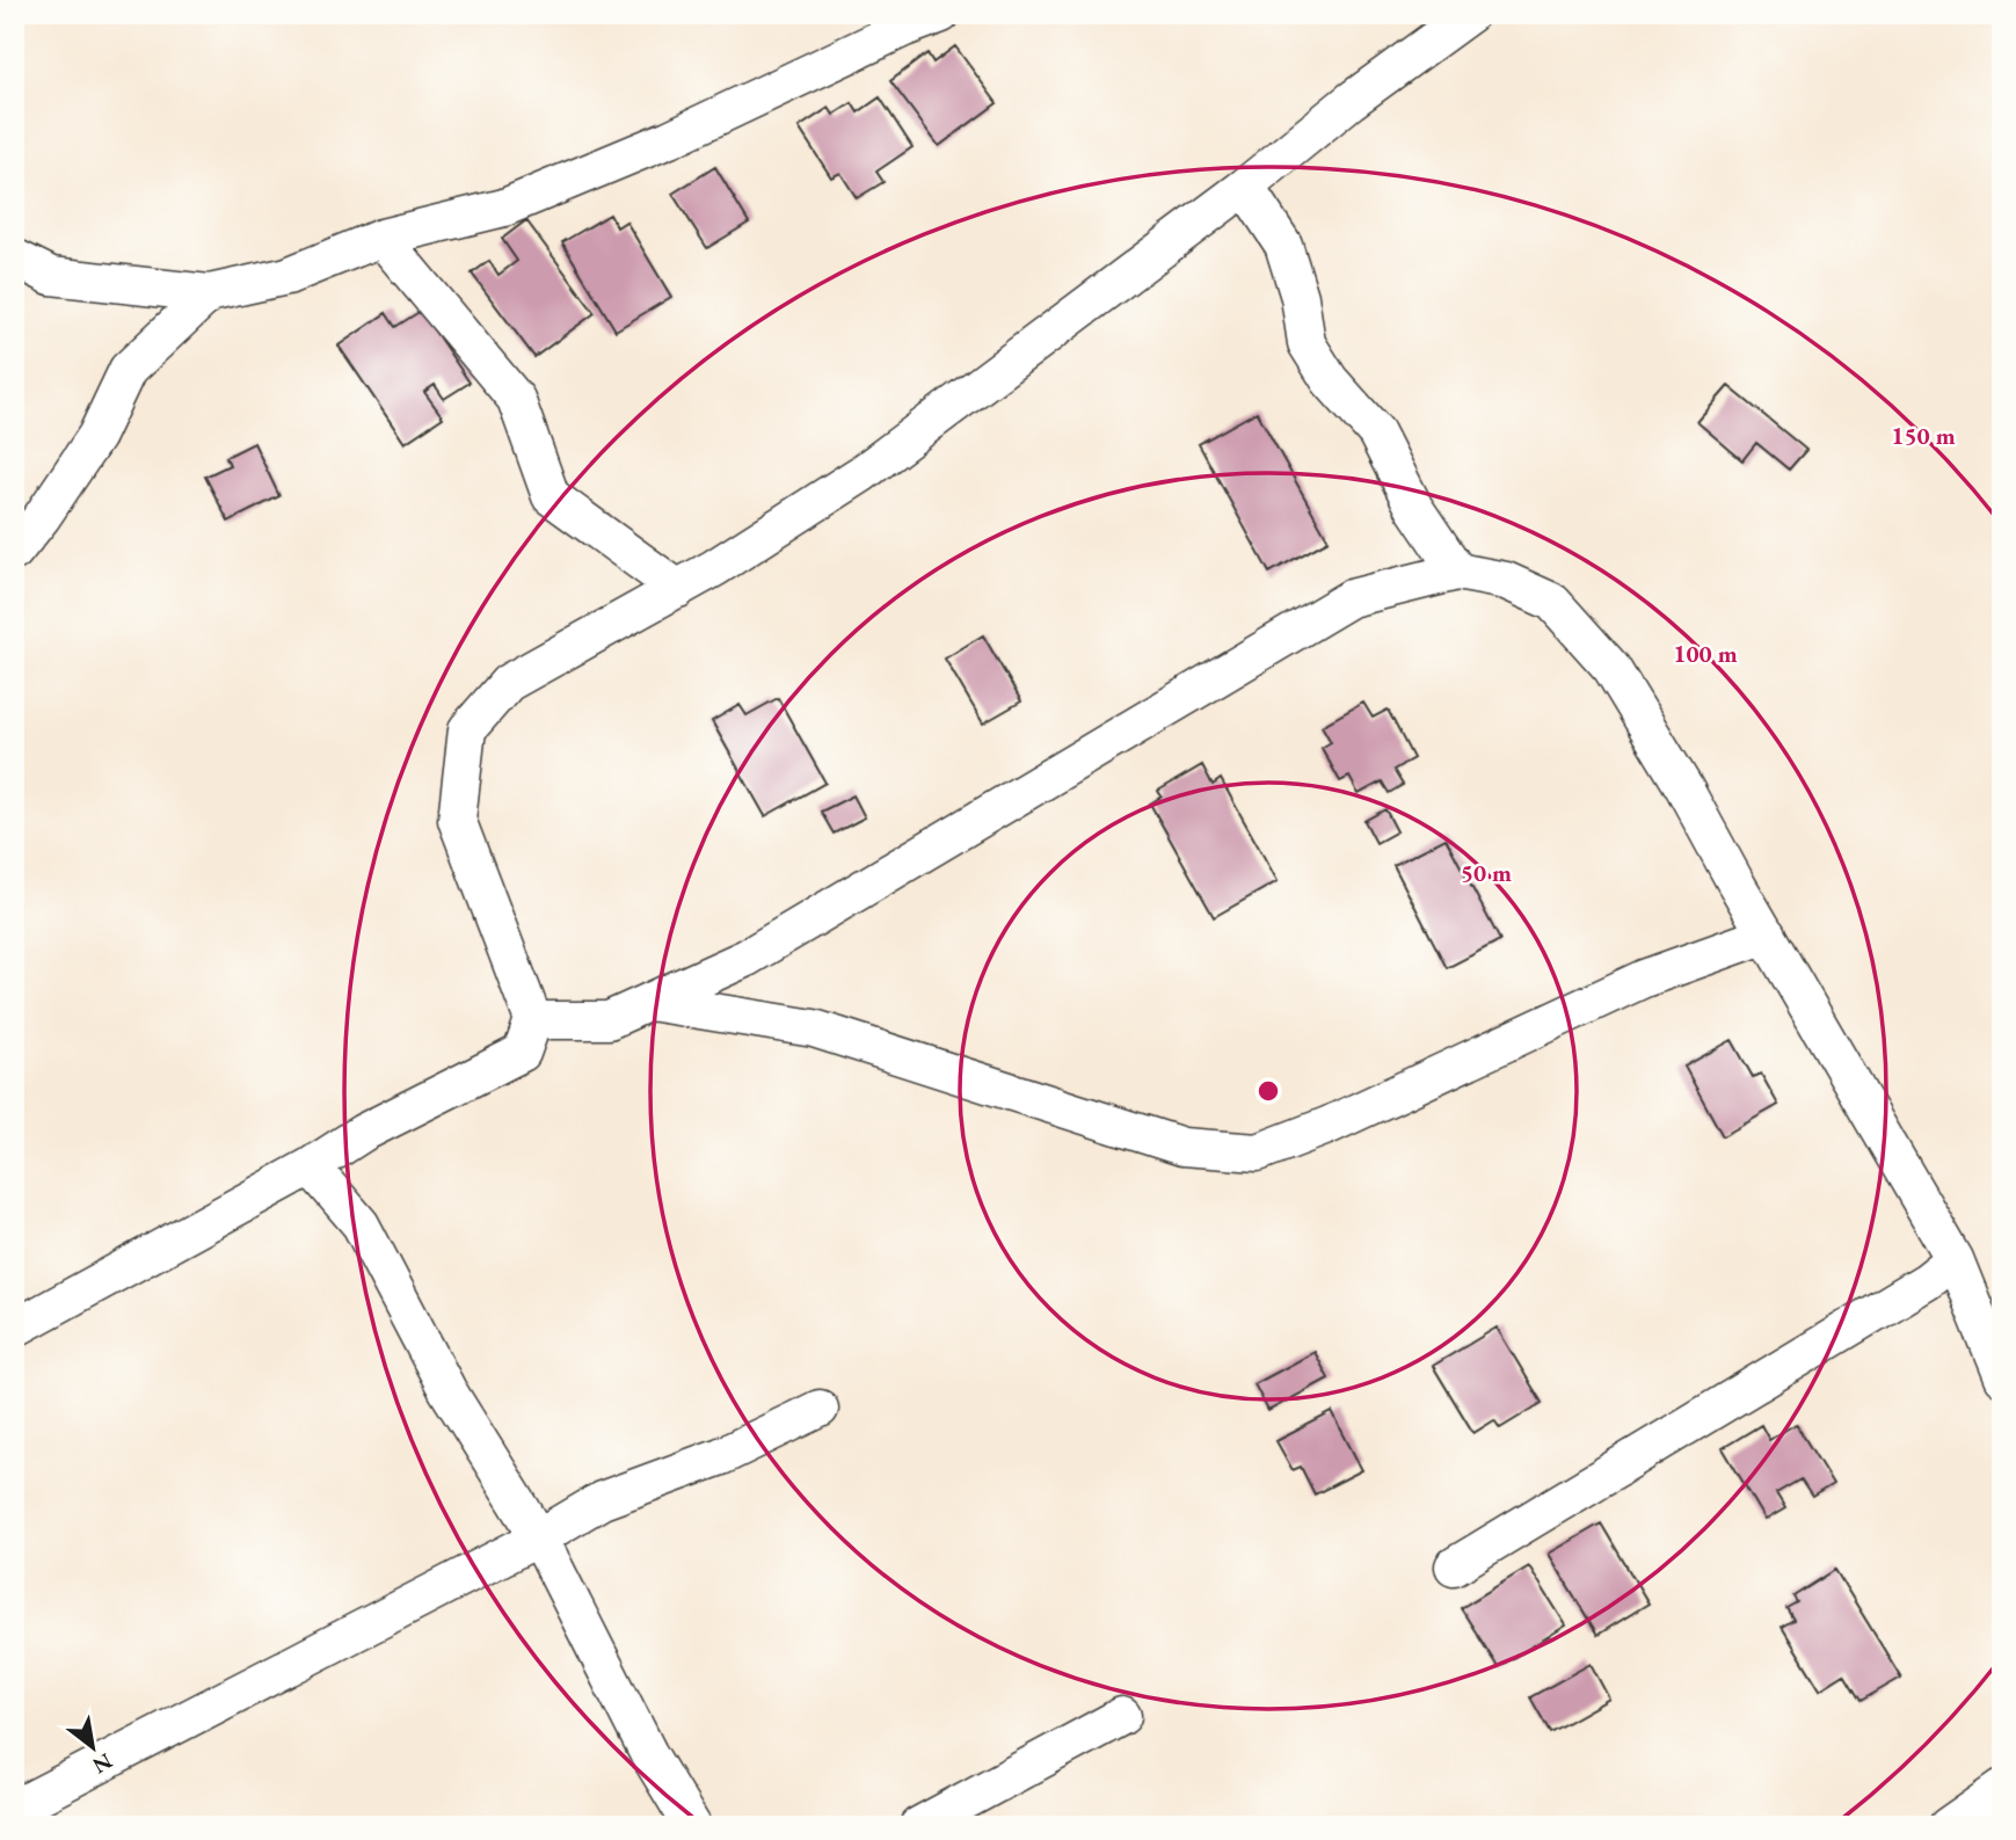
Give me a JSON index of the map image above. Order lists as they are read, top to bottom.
{
  "north": "bottom right",
  "rings": ["150 m", "100 m", "50 m"]
}
